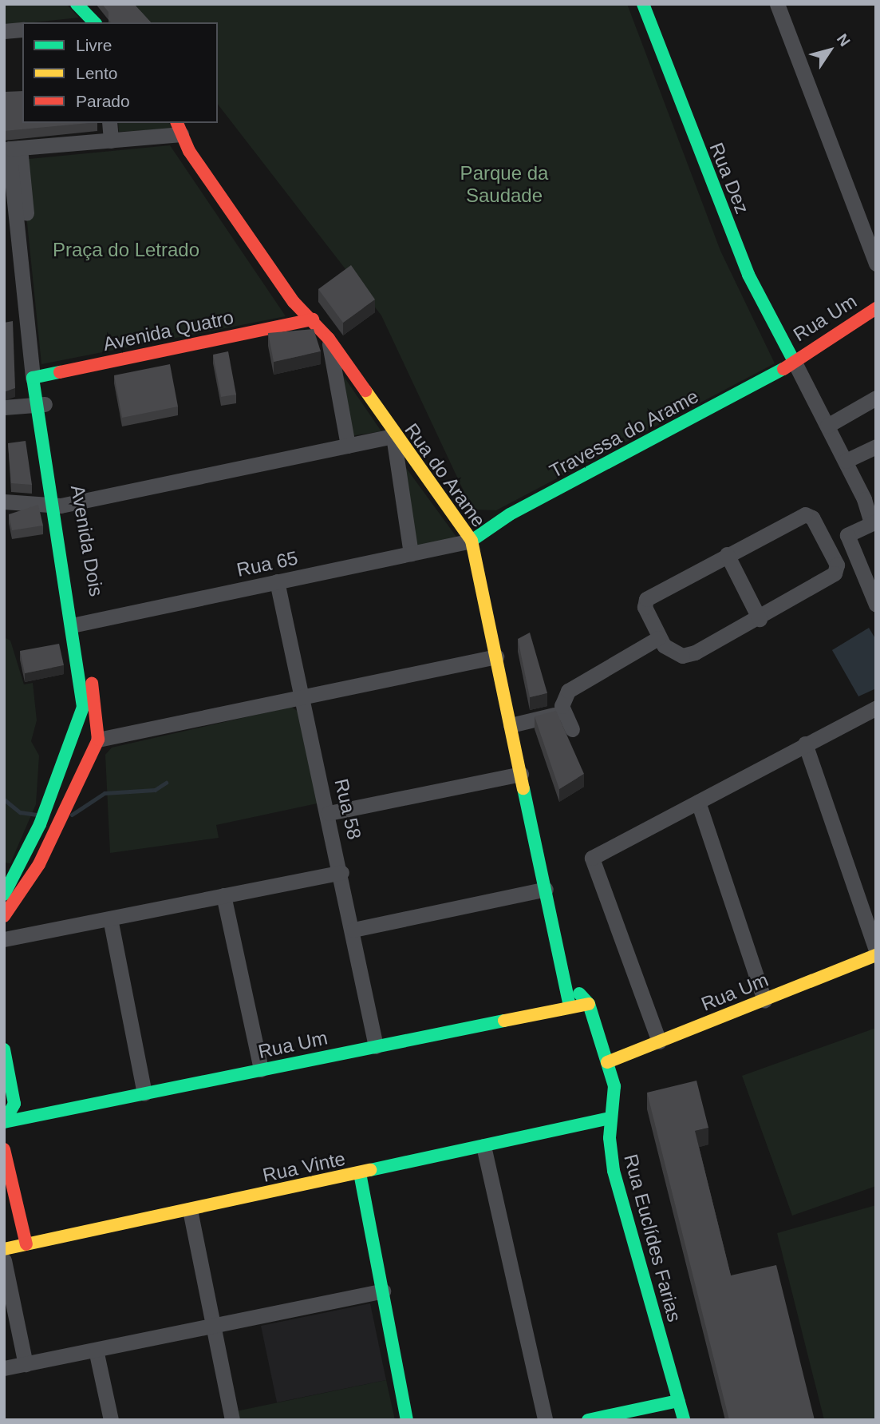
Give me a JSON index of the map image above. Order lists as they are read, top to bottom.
{
  "streets": {
    "street": [
      "Rua Dez",
      "Rua Um",
      "Avenida Quatro",
      "Travessa do Arame",
      "Rua do Arame",
      "Avenida Dois",
      "Rua 65",
      "Rua 58",
      "Rua Vinte",
      "Rua Euclídes Farias"
    ]
  },
  "crossings": [
    ["Rua Dez", "Rua Um"],
    ["Rua Dez", "Travessa do Arame"],
    ["Rua Um", "Travessa do Arame"],
    ["Rua Um", "Rua do Arame"],
    ["Rua Um", "Rua 58"],
    ["Rua Um", "Rua Euclídes Farias"],
    ["Avenida Quatro", "Rua do Arame"],
    ["Avenida Quatro", "Avenida Dois"],
    ["Travessa do Arame", "Rua do Arame"],
    ["Travessa do Arame", "Rua 65"],
    ["Rua do Arame", "Rua 65"],
    ["Rua do Arame", "Rua Euclídes Farias"],
    ["Avenida Dois", "Rua 65"],
    ["Rua 65", "Rua 58"],
    ["Rua Vinte", "Rua Euclídes Farias"]
  ],
  "parks": ["Parque da Saudade", "Praça do Letrado"],
  "legend": ["Livre", "Lento", "Parado"],
  "north": "top right"
}
